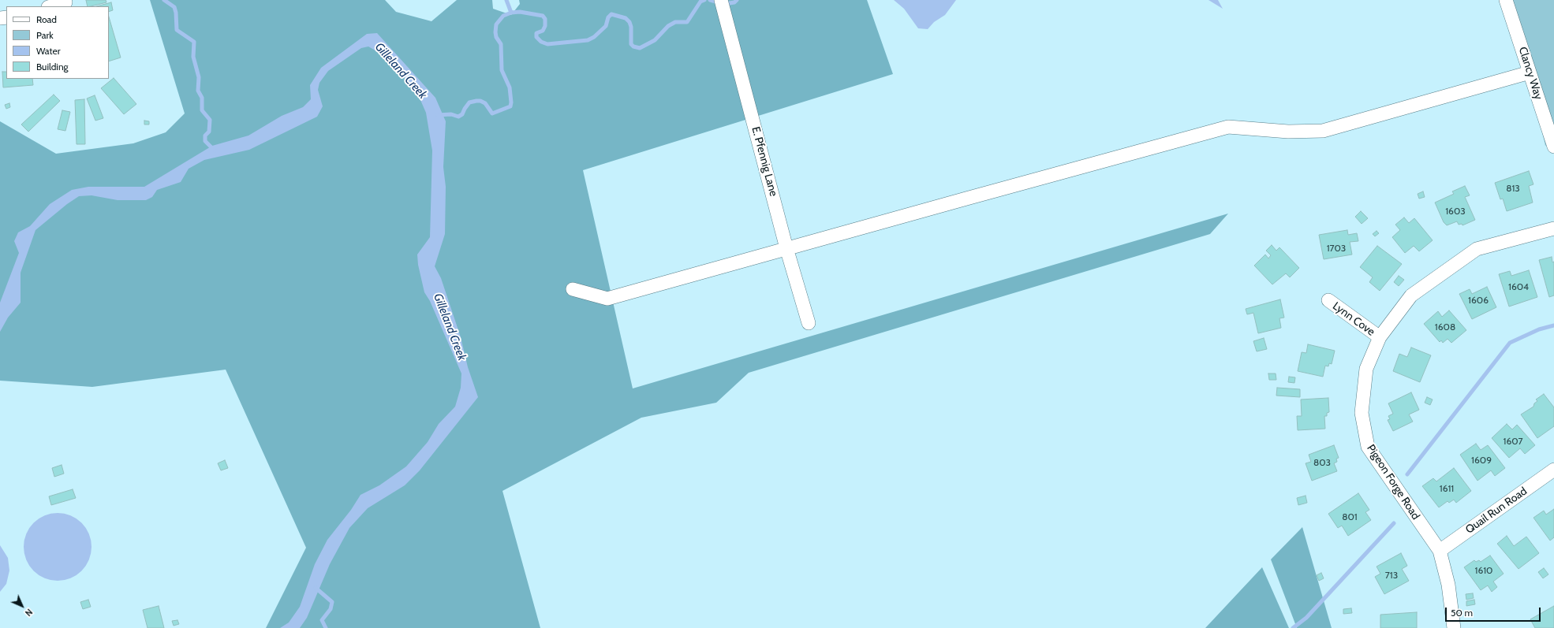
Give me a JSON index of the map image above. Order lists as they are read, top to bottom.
{
  "streets": {
    "street": [
      "Clancy Way",
      "E. Pfennig Lane",
      "Lynn Cove",
      "Pigeon Forge Road",
      "Quail Run Road"
    ]
  },
  "crossings": [
    ["Lynn Cove", "Pigeon Forge Road"],
    ["Pigeon Forge Road", "Quail Run Road"]
  ],
  "water": ["Gilleland Creek"],
  "house_numbers": [
    "813",
    "1603",
    "1703",
    "1604",
    "1606",
    "1608",
    "1607",
    "1609",
    "803",
    "1611",
    "801",
    "1610",
    "713"
  ],
  "legend": [
    "Road",
    "Park",
    "Water",
    "Building"
  ],
  "scale_bar": "50 m",
  "north": "bottom right"
}
